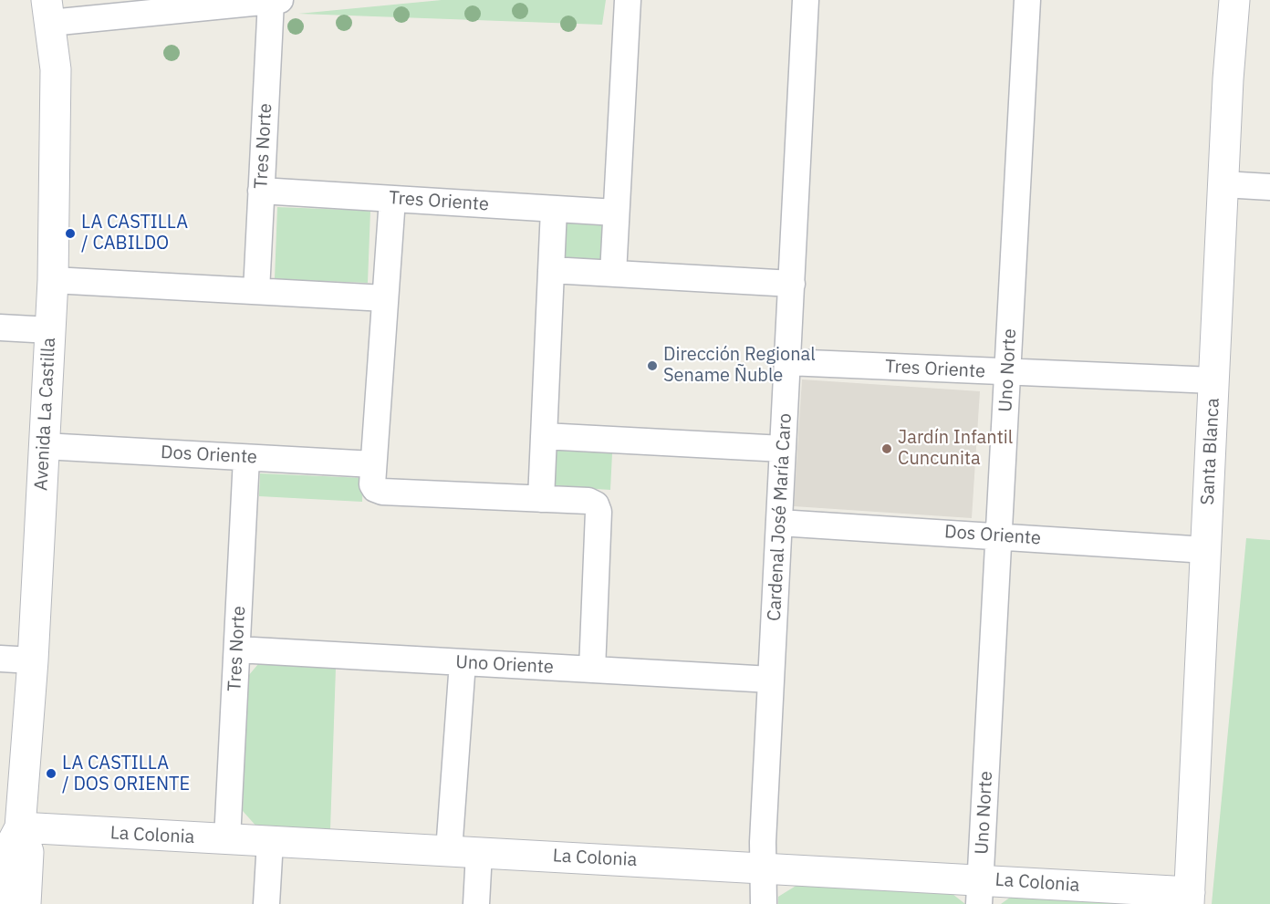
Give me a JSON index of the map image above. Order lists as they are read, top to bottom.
{
  "streets": {
    "street": [
      "Tres Norte",
      "Tres Oriente",
      "Uno Norte",
      "Avenida La Castilla",
      "Santa Blanca",
      "Dos Oriente",
      "Cardenal José María Caro",
      "Uno Oriente",
      "La Colonia"
    ]
  },
  "crossings": [
    ["Tres Norte", "Tres Oriente"],
    ["Tres Norte", "Dos Oriente"],
    ["Tres Norte", "Uno Oriente"],
    ["Tres Norte", "La Colonia"],
    ["Tres Oriente", "Uno Norte"],
    ["Tres Oriente", "Santa Blanca"],
    ["Tres Oriente", "Cardenal José María Caro"],
    ["Uno Norte", "Dos Oriente"],
    ["Uno Norte", "La Colonia"],
    ["Avenida La Castilla", "Dos Oriente"],
    ["Avenida La Castilla", "La Colonia"],
    ["Santa Blanca", "Dos Oriente"],
    ["Santa Blanca", "La Colonia"],
    ["Dos Oriente", "Cardenal José María Caro"],
    ["Dos Oriente", "Uno Oriente"],
    ["Cardenal José María Caro", "Uno Oriente"],
    ["Cardenal José María Caro", "La Colonia"]
  ],
  "places": [
    "LA CASTILLA / CABILDO",
    "Dirección Regional Sename Ñuble",
    "Jardín Infantil Cuncunita",
    "LA CASTILLA / DOS ORIENTE"
  ]
}
